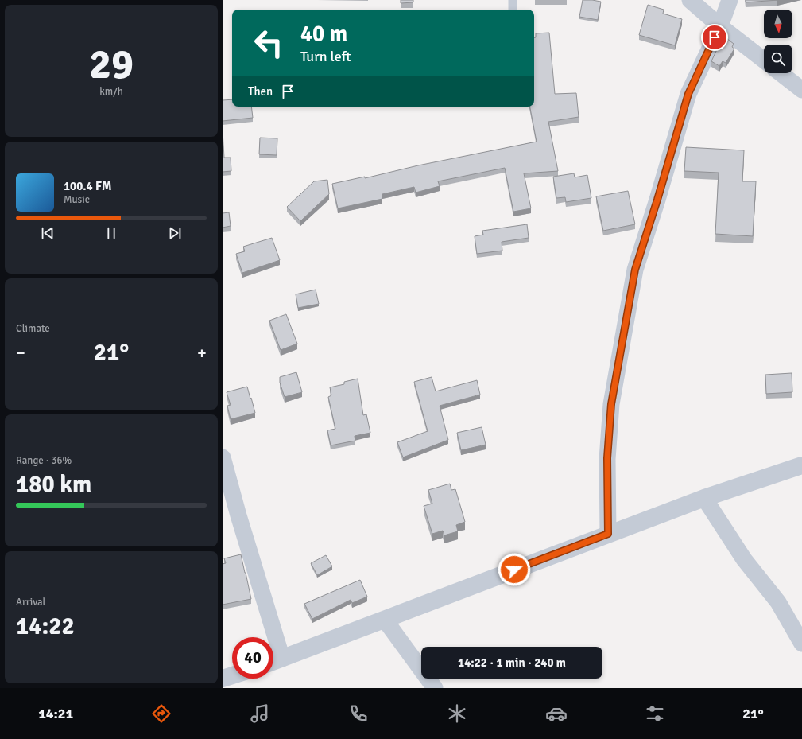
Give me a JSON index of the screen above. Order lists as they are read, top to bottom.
{
  "north": "bottom",
  "page": {
    "tile": [
      ["29", "km/h"],
      "Climate",
      ["Range · 36%", "180 km"],
      ["Arrival", "14:22"]
    ],
    "turn": ["40 m", "Turn left"],
    "then": "Then",
    "song": ["100.4 FM", "Music"],
    "heat": ["−", "21°", "+"],
    "limit": "40",
    "trip": "14:22 · 1 min · 240 m",
    "tabs": ["14:21", "21°"]
  }
}
